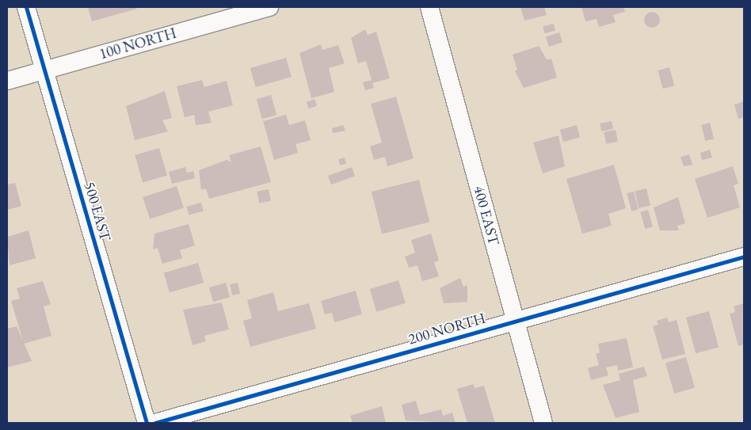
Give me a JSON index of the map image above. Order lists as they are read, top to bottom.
{
  "streets": {
    "street": [
      "100 NORTH",
      "500 EAST",
      "400 EAST",
      "200 NORTH"
    ]
  },
  "crossings": [
    ["100 NORTH", "500 EAST"],
    ["400 EAST", "200 NORTH"]
  ]
}
